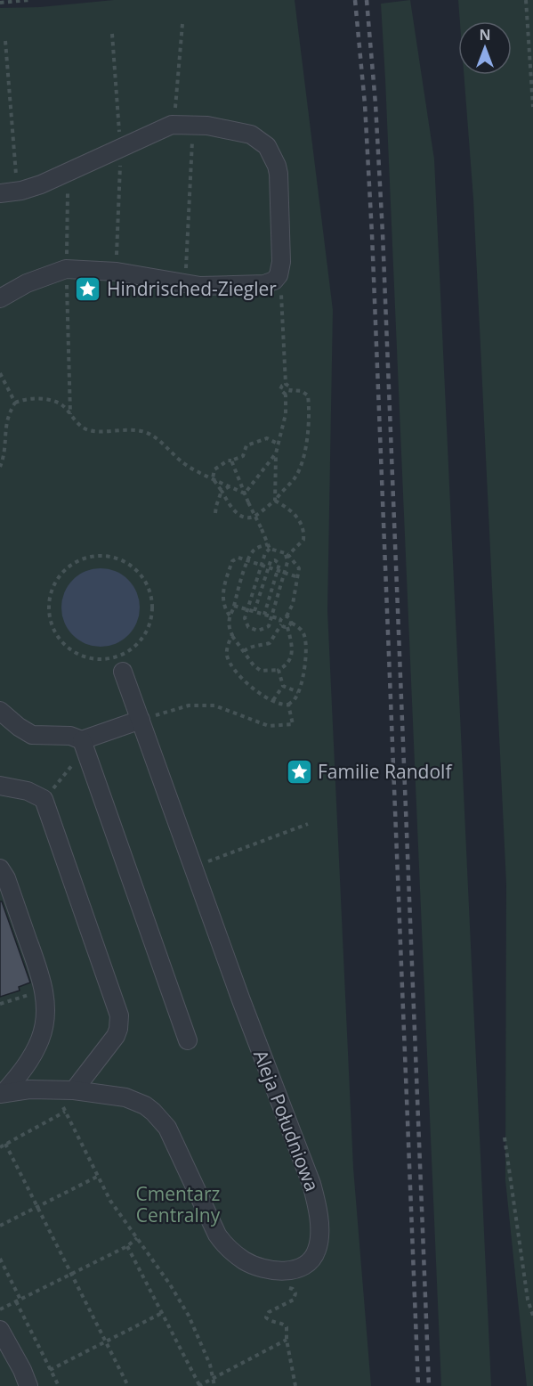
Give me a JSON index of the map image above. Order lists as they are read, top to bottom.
{
  "streets": {
    "street": ["Aleja Południowa"]
  },
  "parks": ["Cmentarz Centralny"],
  "places": {
    "place": ["Hindrisched-Ziegler", "Familie Randolf"]
  },
  "north": "top"
}
